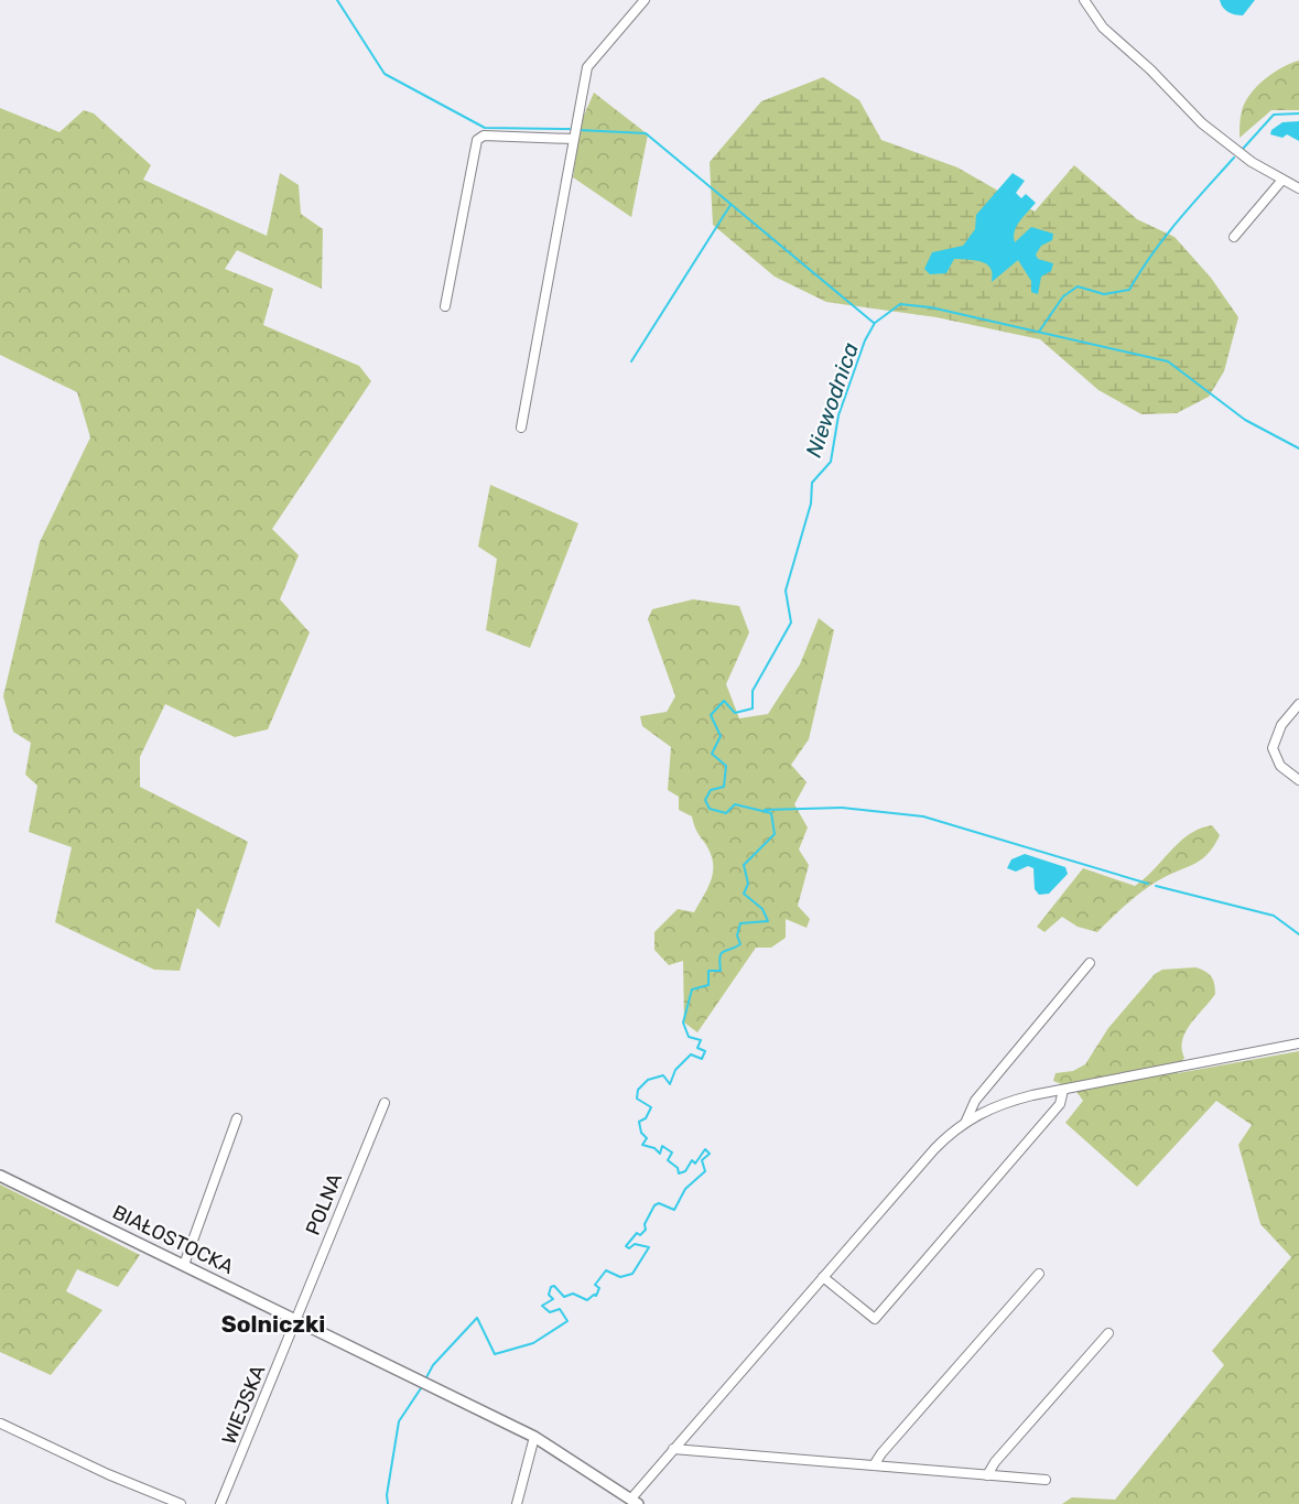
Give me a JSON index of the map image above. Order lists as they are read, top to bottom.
{
  "streets": {
    "street": ["POLNA", "BIAŁOSTOCKA", "WIEJSKA"]
  },
  "crossings": [
    ["POLNA", "BIAŁOSTOCKA"],
    ["POLNA", "WIEJSKA"],
    ["BIAŁOSTOCKA", "WIEJSKA"]
  ],
  "districts": ["Solniczki"],
  "water": ["Niewodnica"]
}
